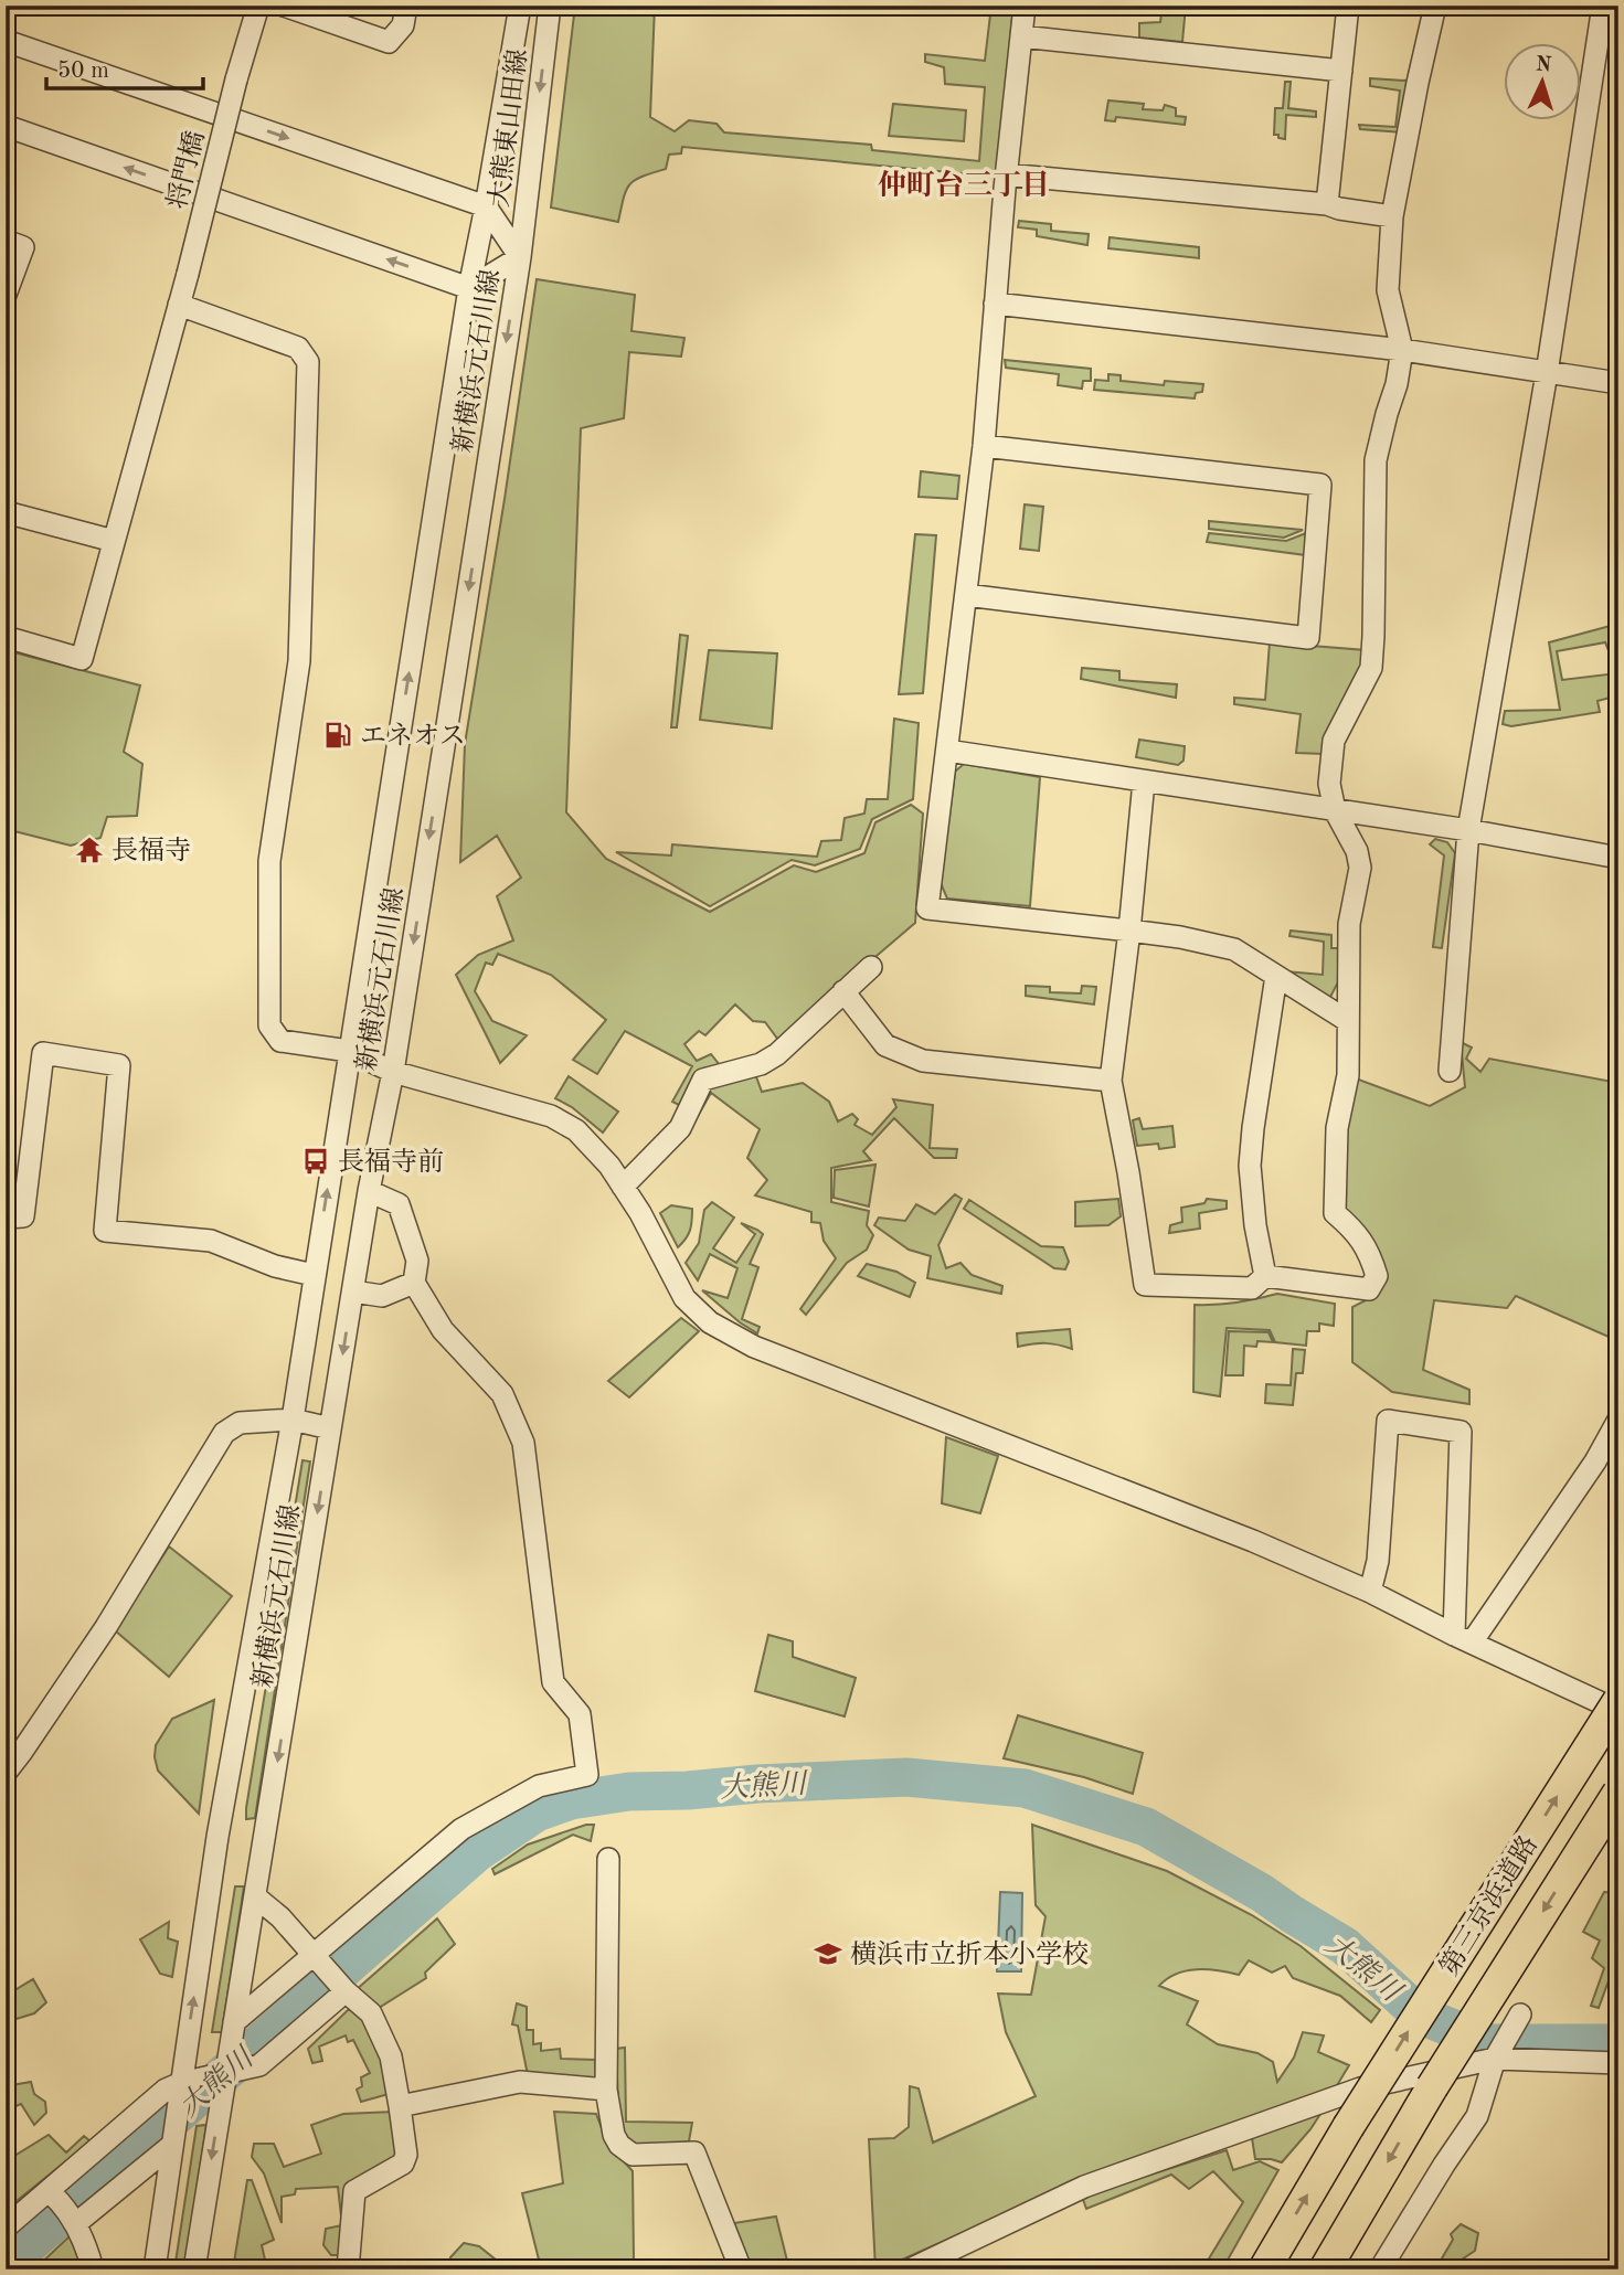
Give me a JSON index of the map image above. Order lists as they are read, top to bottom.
{
  "streets": {
    "highway": ["第三京浜道路"],
    "street": ["大熊東山田線", "将門橋", "新横浜元石川線"]
  },
  "crossings": [
    ["大熊東山田線", "新横浜元石川線"]
  ],
  "districts": ["仲町台三丁目"],
  "water": ["大熊川"],
  "places": {
    "fuel station": ["エネオス"],
    "temple": ["長福寺"],
    "bus stop": ["長福寺前"],
    "school or university": ["横浜市立折本小学校"]
  },
  "scale_bar": "50 m",
  "north": "top"
}
